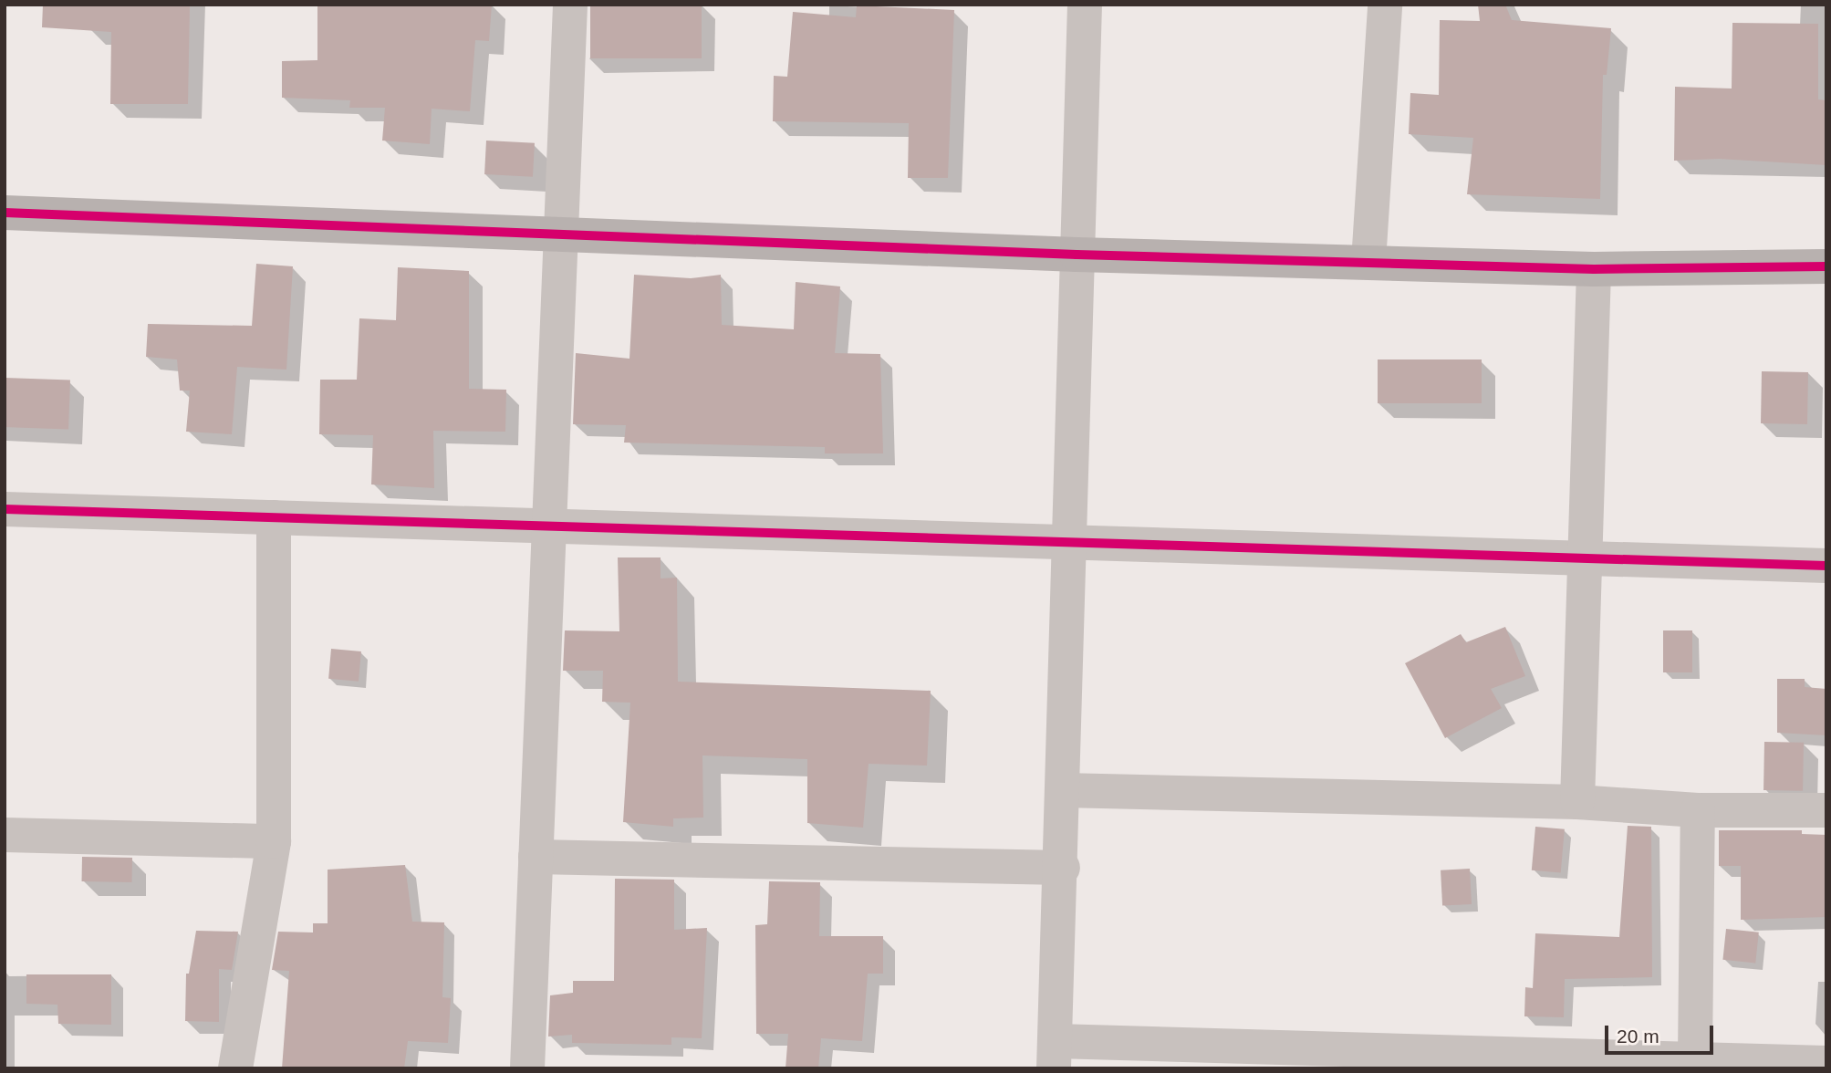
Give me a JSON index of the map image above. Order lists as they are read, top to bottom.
{
  "scale_bar": "20 m"
}
